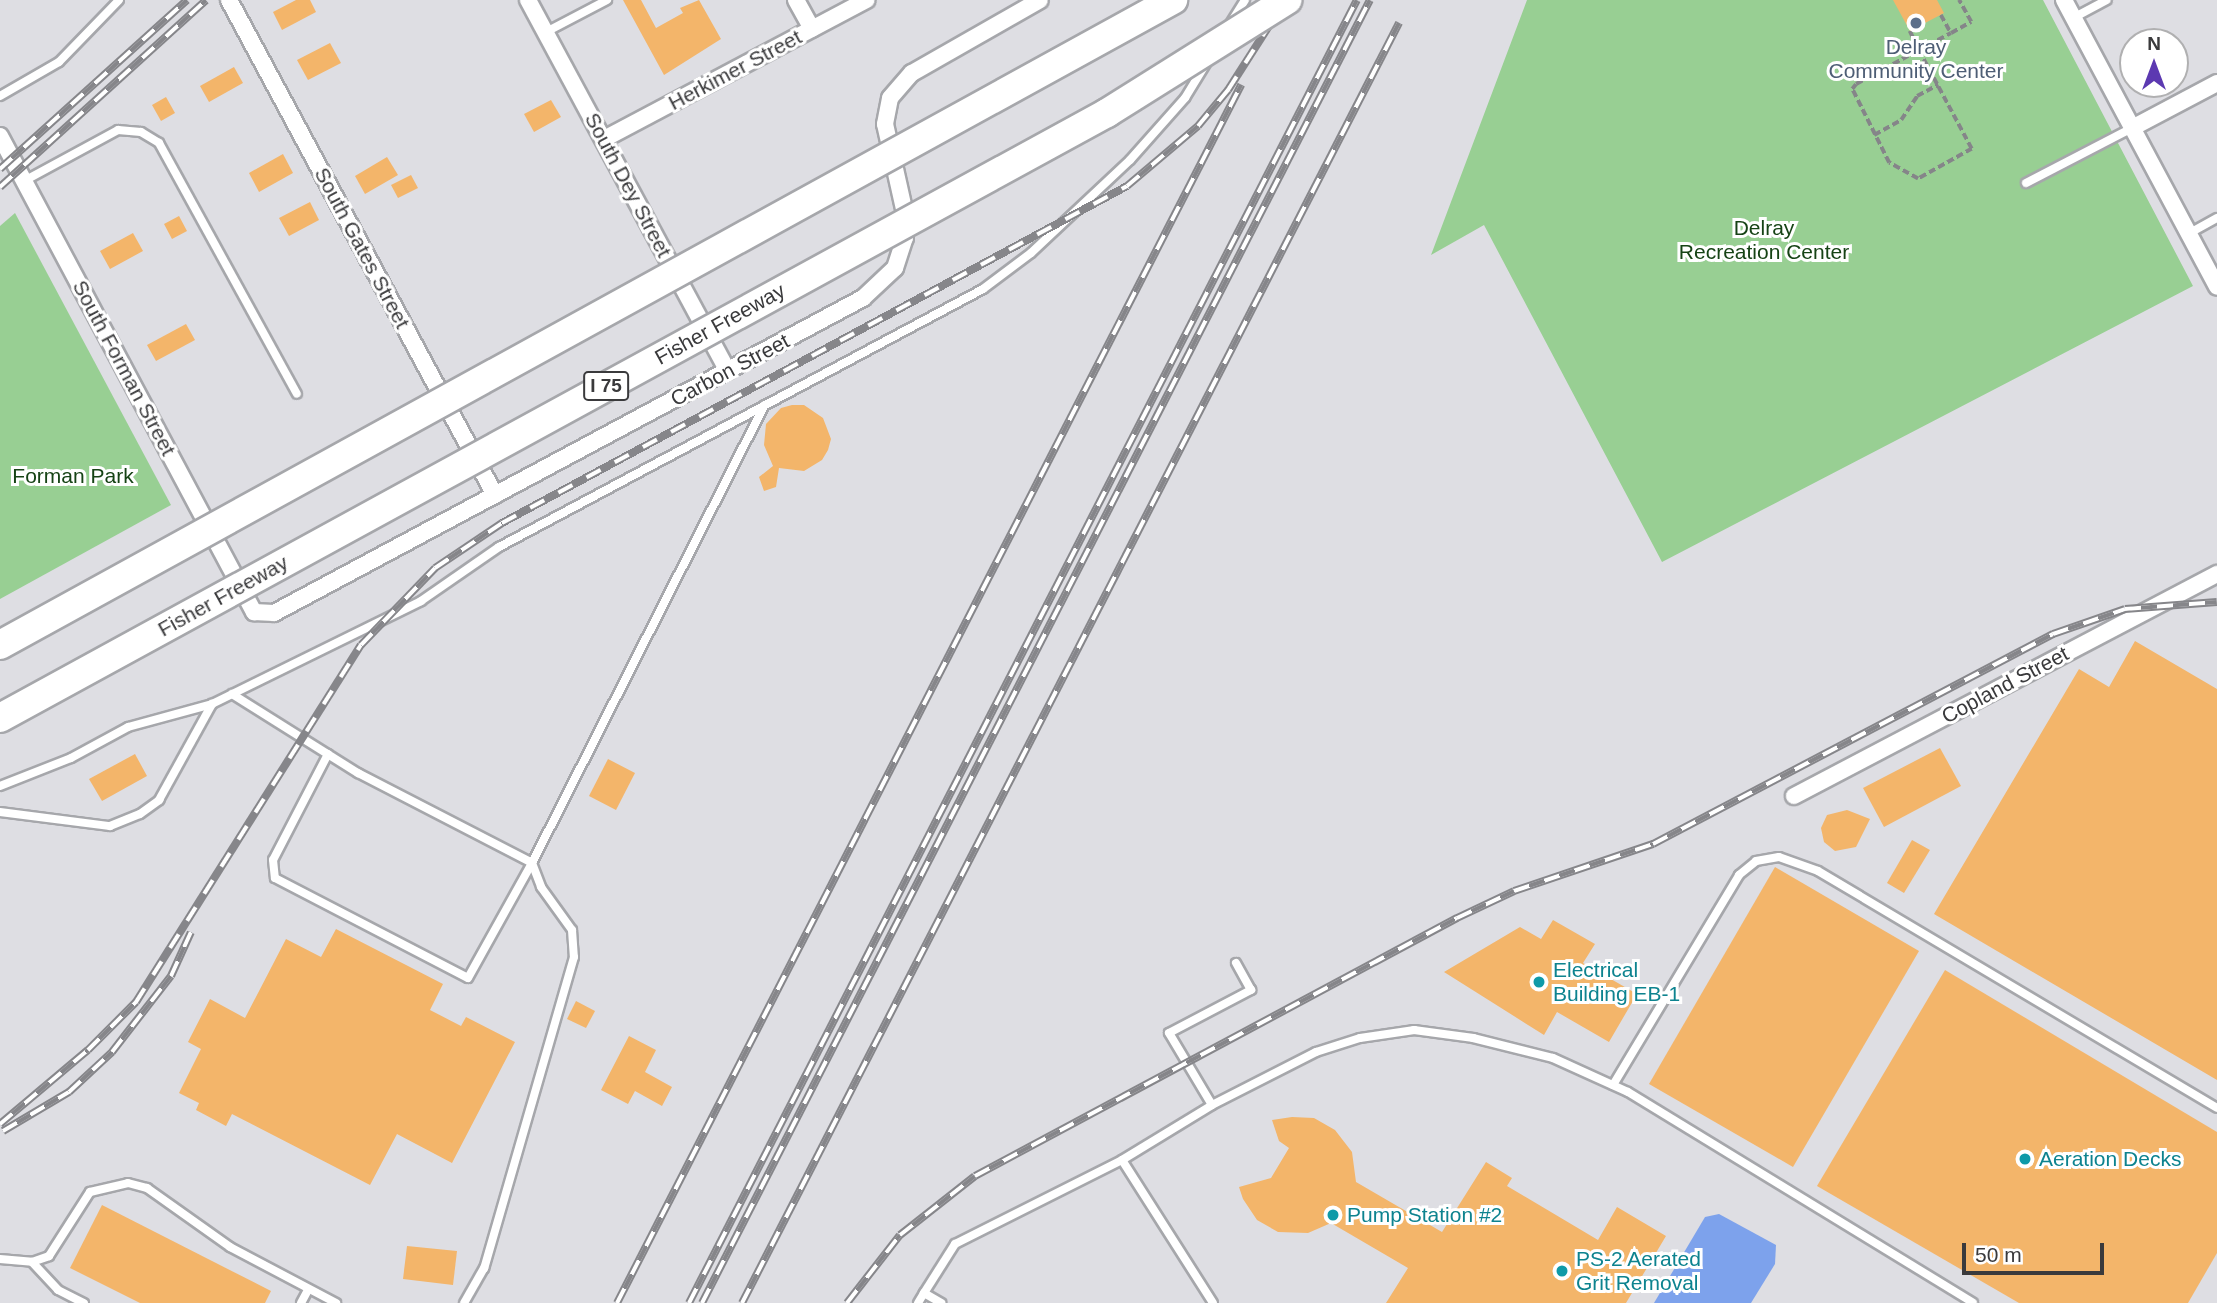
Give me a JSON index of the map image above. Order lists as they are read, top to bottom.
{
  "streets": {
    "highway": ["Fisher Freeway", "I 75"],
    "street": [
      "Herkimer Street",
      "South Dey Street",
      "South Gates Street",
      "South Forman Street",
      "Carbon Street",
      "Copland Street"
    ]
  },
  "crossings": [
    ["Herkimer Street", "South Dey Street"],
    ["South Dey Street", "Carbon Street"],
    ["South Gates Street", "Carbon Street"],
    ["South Forman Street", "Carbon Street"]
  ],
  "parks": ["Delray Recreation Center", "Forman Park"],
  "places": [
    "Delray Community Center",
    "Electrical Building EB-1",
    "Aeration Decks",
    "Pump Station #2",
    "PS-2 Aerated Grit Removal"
  ],
  "scale_bar": "50 m",
  "north": "top"
}
